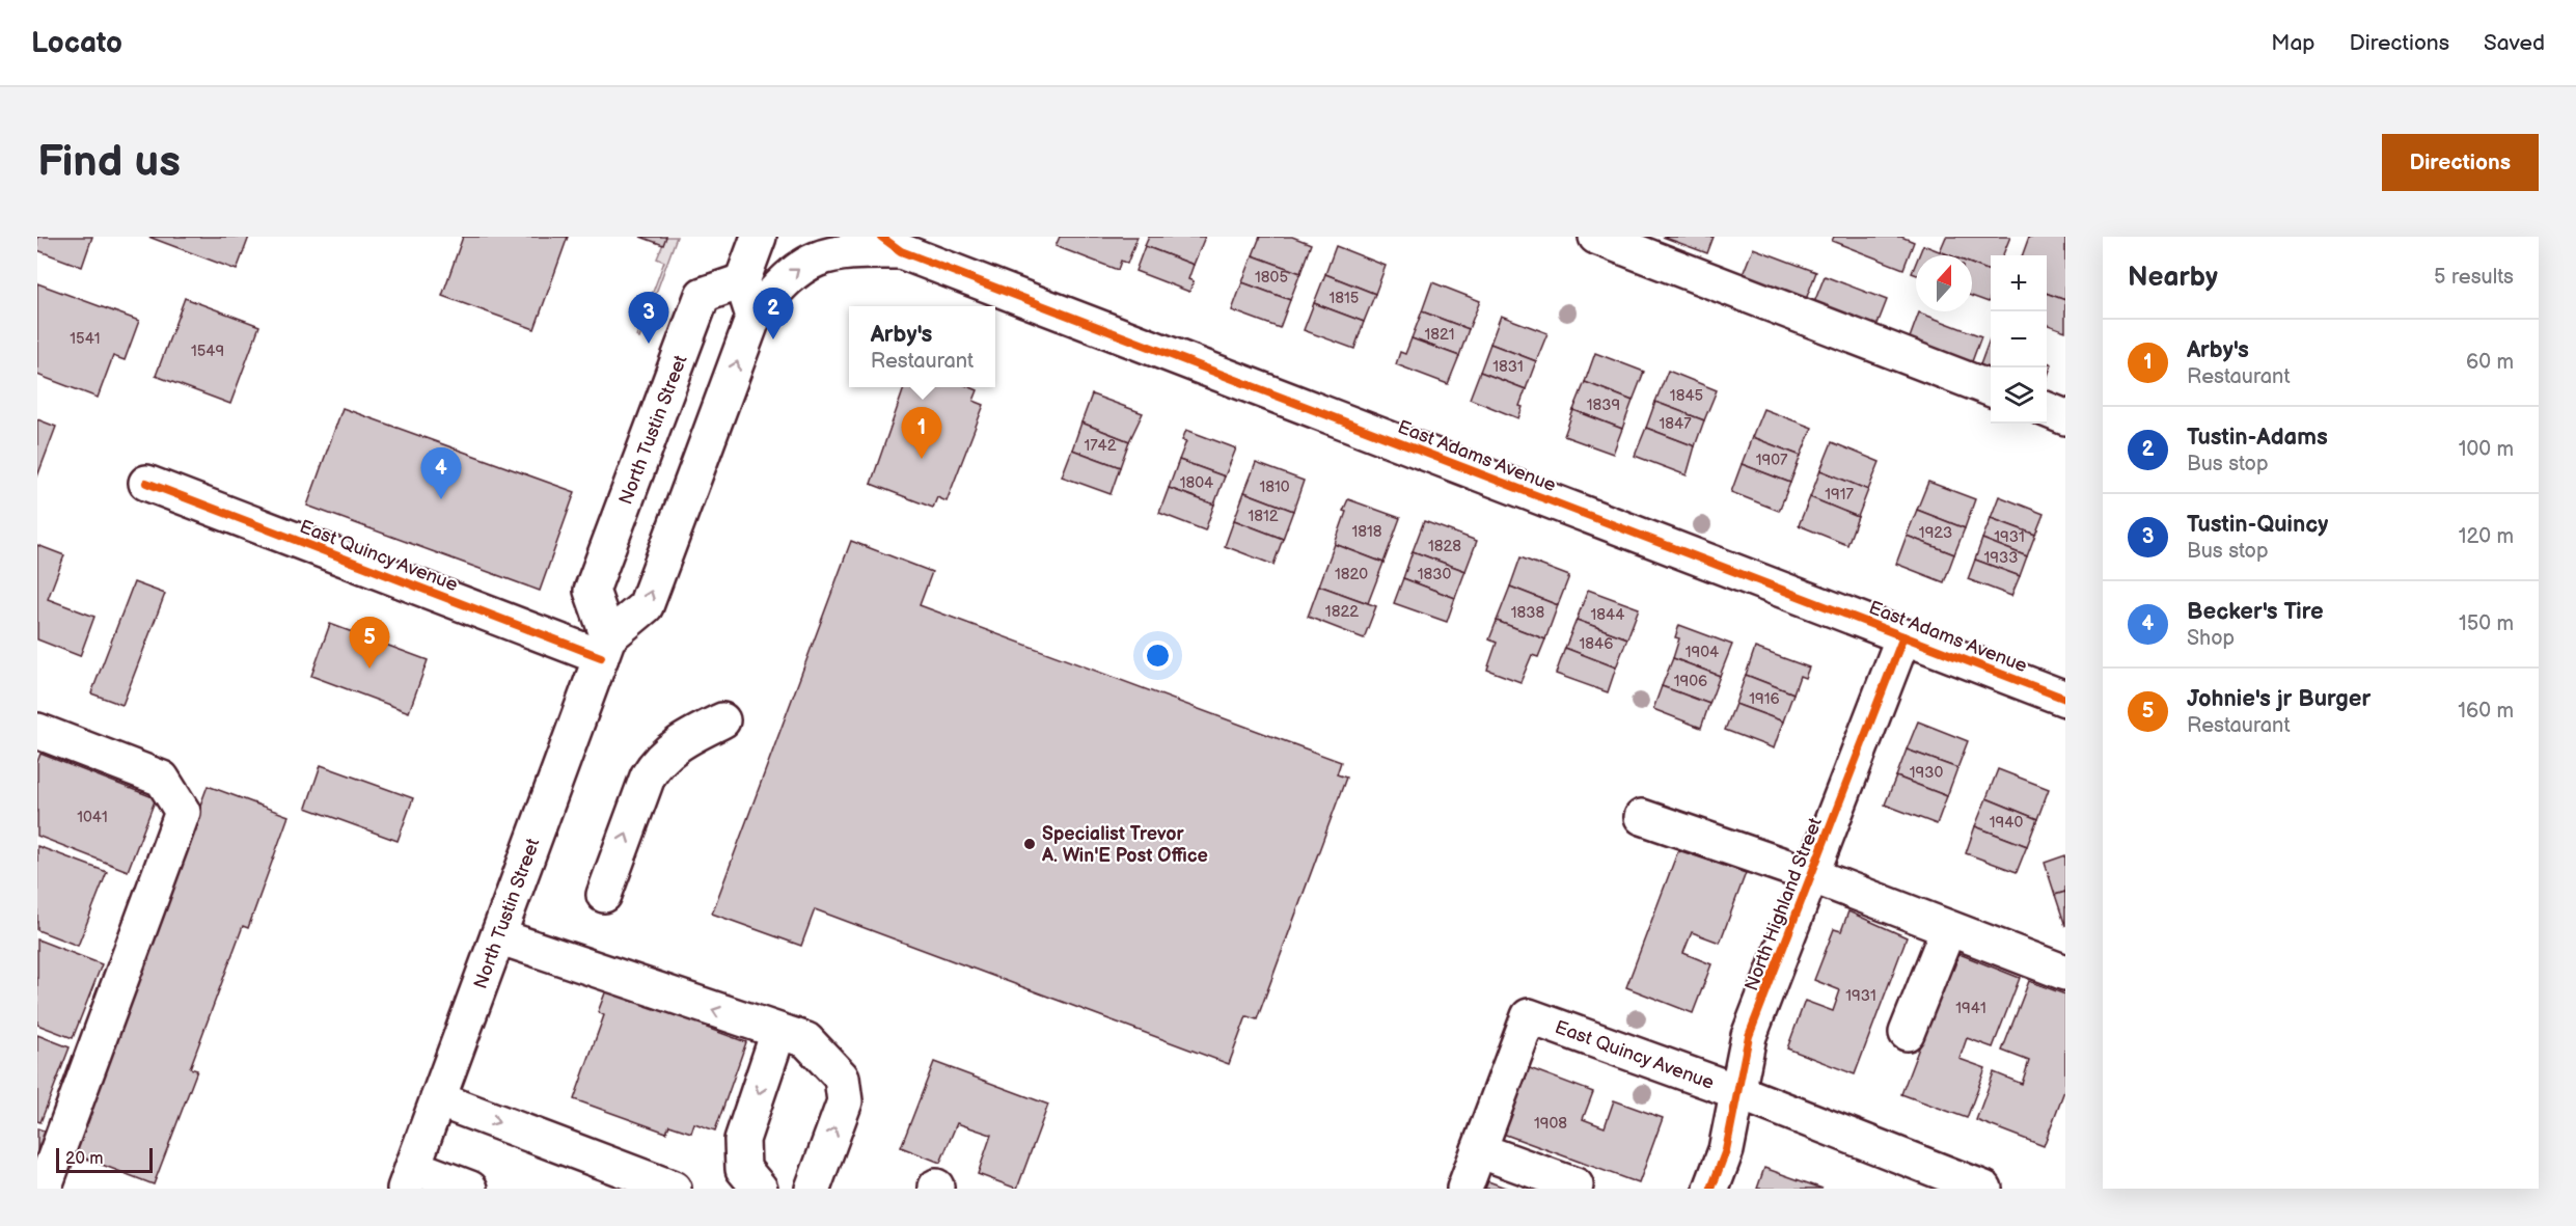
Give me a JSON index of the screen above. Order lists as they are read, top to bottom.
{
  "streets": {
    "street": [
      "North Tustin Street",
      "East Adams Avenue",
      "East Quincy Avenue",
      "North Highland Street"
    ]
  },
  "crossings": [
    ["North Tustin Street", "East Adams Avenue"],
    ["North Tustin Street", "East Quincy Avenue"],
    ["East Adams Avenue", "North Highland Street"],
    ["East Quincy Avenue", "North Highland Street"]
  ],
  "places": ["Specialist Trevor A. Win'E Post Office"],
  "house_numbers": [
    "1805",
    "1815",
    "1821",
    "1541",
    "1549",
    "1831",
    "1845",
    "1839",
    "1847",
    "1742",
    "1907",
    "1804",
    "1810",
    "1917",
    "1812",
    "1818",
    "1923",
    "1931",
    "1828",
    "1933",
    "1820",
    "1830",
    "1822",
    "1838",
    "1844",
    "1846",
    "1904",
    "1906",
    "1916",
    "1930",
    "1041",
    "1940",
    "1931",
    "1941",
    "1908"
  ],
  "scale_bar": "20 m",
  "north": "top",
  "page": {
    "header": "Locato",
    "nav": ["Map", "Directions", "Saved"],
    "buttons": "Directions",
    "title": "Find us",
    "heading": ["Nearby", "5 results"],
    "map_buttons": ["+", "−"],
    "pins": [
      "2",
      "3",
      "1",
      "4",
      "5"
    ],
    "popup": ["Arby's", "Restaurant"],
    "list": [
      {
        "mark": "1",
        "name": "Arby's",
        "note": "Restaurant",
        "value": "60 m"
      },
      {
        "mark": "2",
        "name": "Tustin-Adams",
        "note": "Bus stop",
        "value": "100 m"
      },
      {
        "mark": "3",
        "name": "Tustin-Quincy",
        "note": "Bus stop",
        "value": "120 m"
      },
      {
        "mark": "4",
        "name": "Becker's Tire",
        "note": "Shop",
        "value": "150 m"
      },
      {
        "mark": "5",
        "name": "Johnie's jr Burger",
        "note": "Restaurant",
        "value": "160 m"
      }
    ],
    "scale": "20 m"
  }
}
